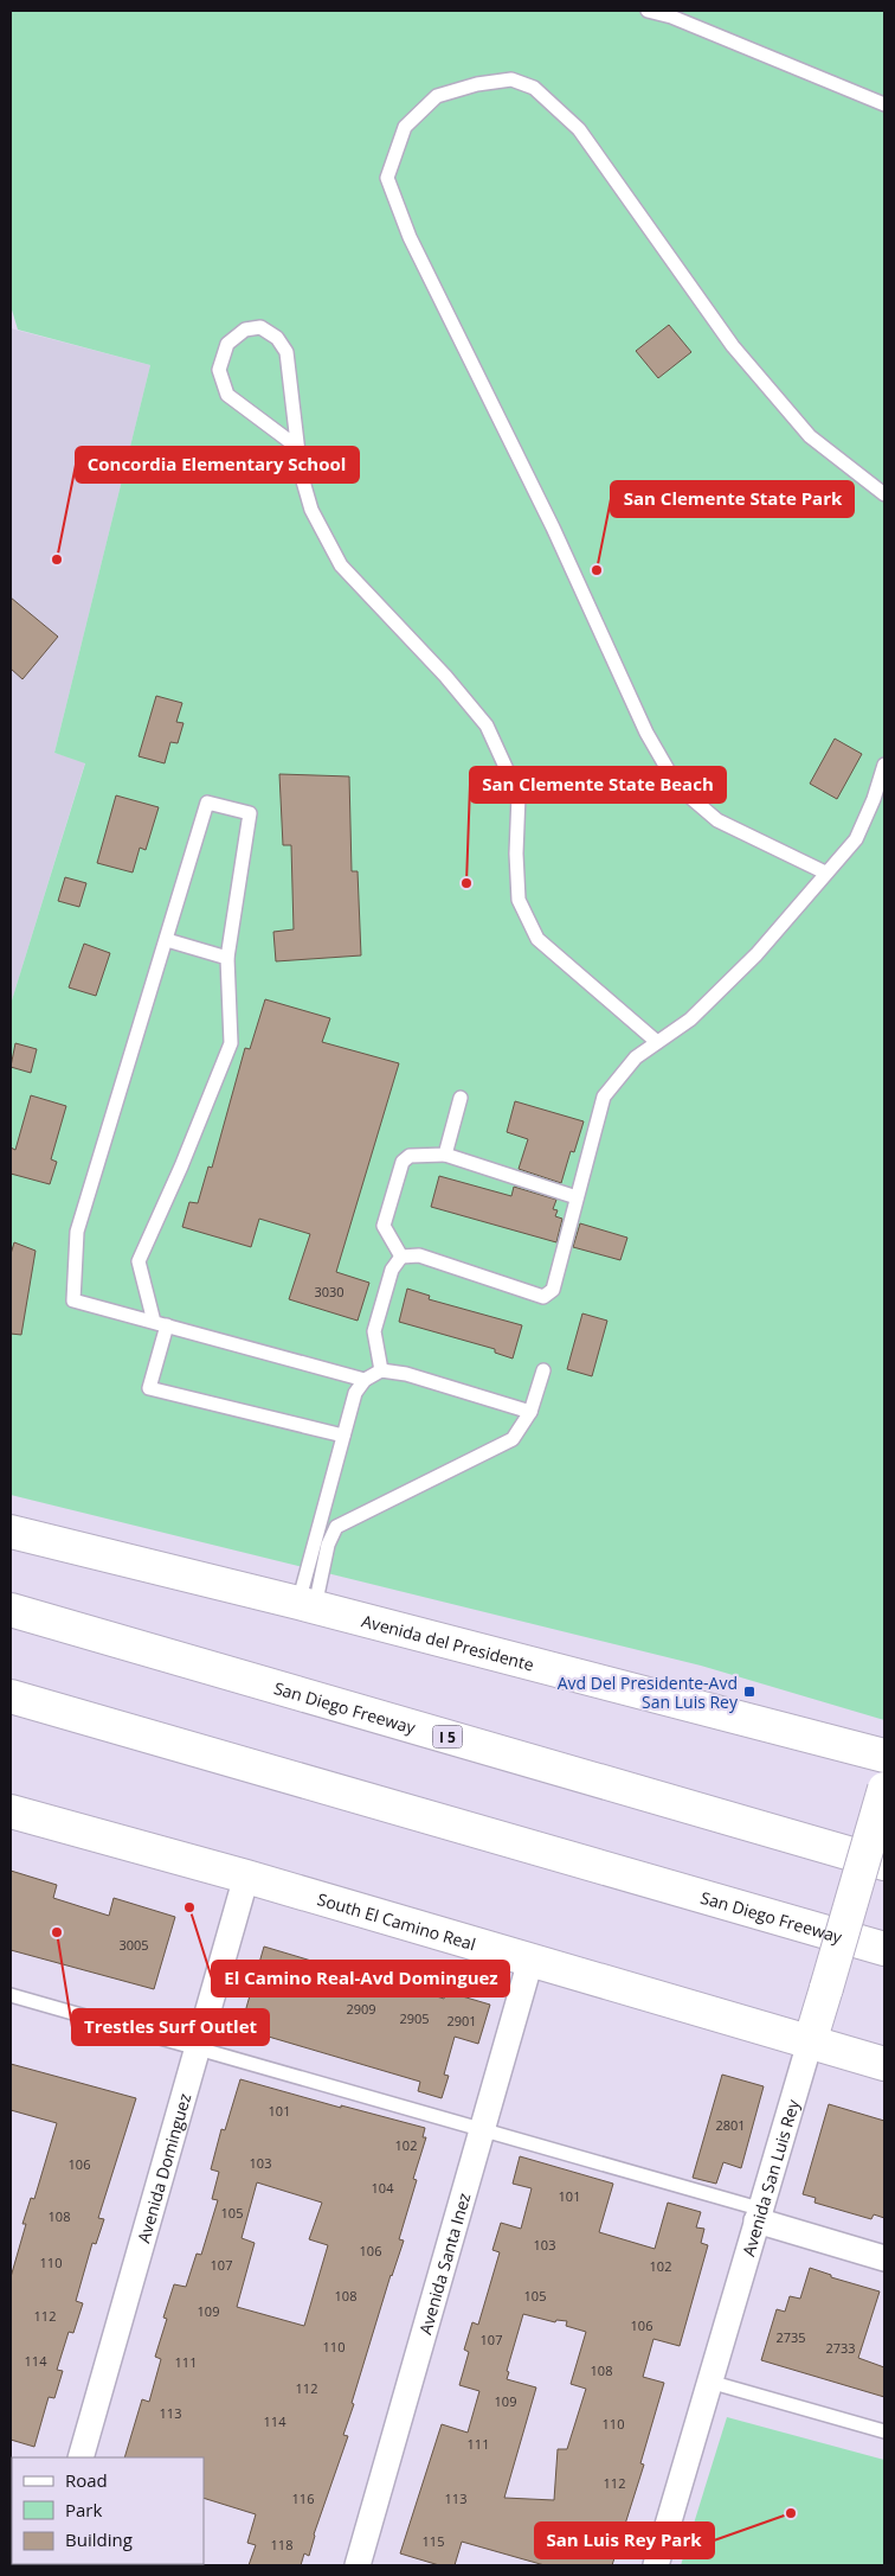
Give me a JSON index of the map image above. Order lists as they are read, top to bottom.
{
  "streets": {
    "main road": [
      "Avenida del Presidente",
      "San Diego Freeway",
      "I 5",
      "South El Camino Real",
      "Avenida San Luis Rey"
    ],
    "street": ["Avenida Dominguez", "Avenida Santa Inez"]
  },
  "crossings": [
    ["South El Camino Real", "Avenida Dominguez"],
    ["South El Camino Real", "Avenida San Luis Rey"],
    ["South El Camino Real", "Avenida Santa Inez"]
  ],
  "places": {
    "other": [
      "Concordia Elementary School",
      "San Clemente State Park",
      "San Clemente State Beach",
      "El Camino Real-Avd Dominguez",
      "Trestles Surf Outlet",
      "San Luis Rey Park"
    ],
    "transit": ["Avd Del Presidente-Avd San Luis Rey"]
  },
  "house_numbers": [
    "3030",
    "3005",
    "2909",
    "2905",
    "2901",
    "101",
    "2801",
    "102",
    "103",
    "106",
    "104",
    "101",
    "105",
    "108",
    "103",
    "106",
    "110",
    "107",
    "102",
    "108",
    "105",
    "109",
    "112",
    "106",
    "2735",
    "107",
    "110",
    "2733",
    "114",
    "111",
    "108",
    "112",
    "109",
    "113",
    "114",
    "110",
    "111",
    "112",
    "116",
    "113",
    "115",
    "118"
  ],
  "legend": ["Road", "Park", "Building"]
}
